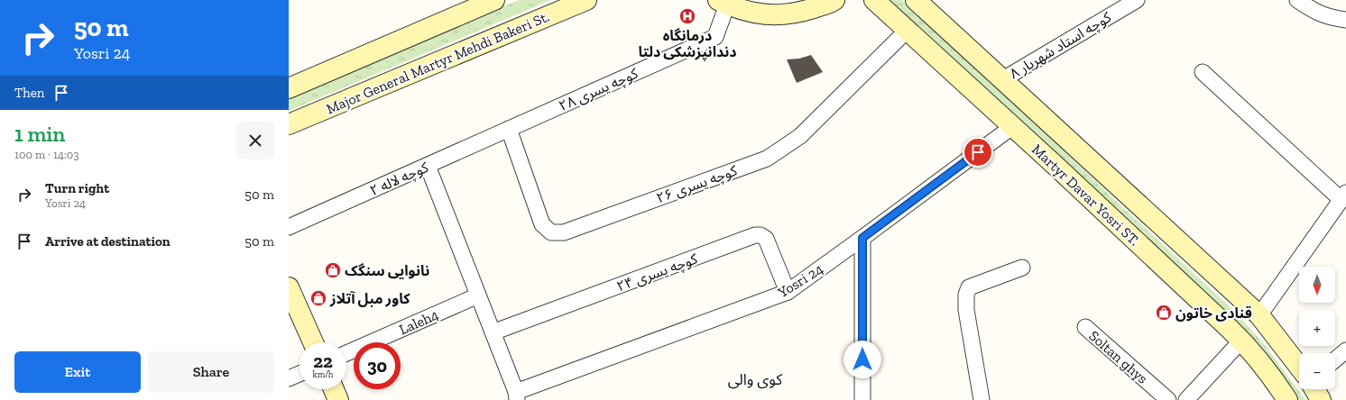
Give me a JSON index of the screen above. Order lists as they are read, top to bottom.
{
  "streets": {
    "main road": ["Major General Martyr Mehdi Bakeri St.", "Martyr Davar Yosri ST."],
    "street": [
      "کوچه استاد شهریار ۸",
      "کوچه یسری ۲۸",
      "کوچه لاله ۲",
      "کوچه یسری ۲۶",
      "کوچه یسری ۲۴",
      "Yosri 24",
      "Laleh4",
      "Soltan ghys"
    ]
  },
  "crossings": [
    ["کوچه استاد شهریار ۸", "Martyr Davar Yosri ST."],
    ["کوچه یسری ۲۸", "کوچه لاله ۲"],
    ["کوچه یسری ۲۸", "کوچه یسری ۲۶"],
    ["کوچه لاله ۲", "کوچه یسری ۲۶"],
    ["کوچه یسری ۲۶", "Martyr Davar Yosri ST."],
    ["Martyr Davar Yosri ST.", "Yosri 24"],
    ["کوچه یسری ۲۴", "Yosri 24"]
  ],
  "districts": ["کوی والی"],
  "places": {
    "hospital": ["درمانگاه دندانپزشکی دلتا"],
    "shop": ["نانوایی سنگک", "کاور مبل آتلاز", "قنادی خاتون"]
  },
  "north": "bottom",
  "page": {
    "turn": ["50 m", "Yosri 24"],
    "then": "Then",
    "heading": ["1 min", "100 m · 14:03"],
    "list": [
      {
        "name": "Turn right",
        "note": "Yosri 24",
        "value": "50 m"
      },
      {
        "name": "Arrive at destination",
        "value": "50 m"
      }
    ],
    "map_buttons": ["+", "−"],
    "speed": "22 km/h",
    "limit": "30",
    "buttons": ["Exit", "Share"]
  }
}
